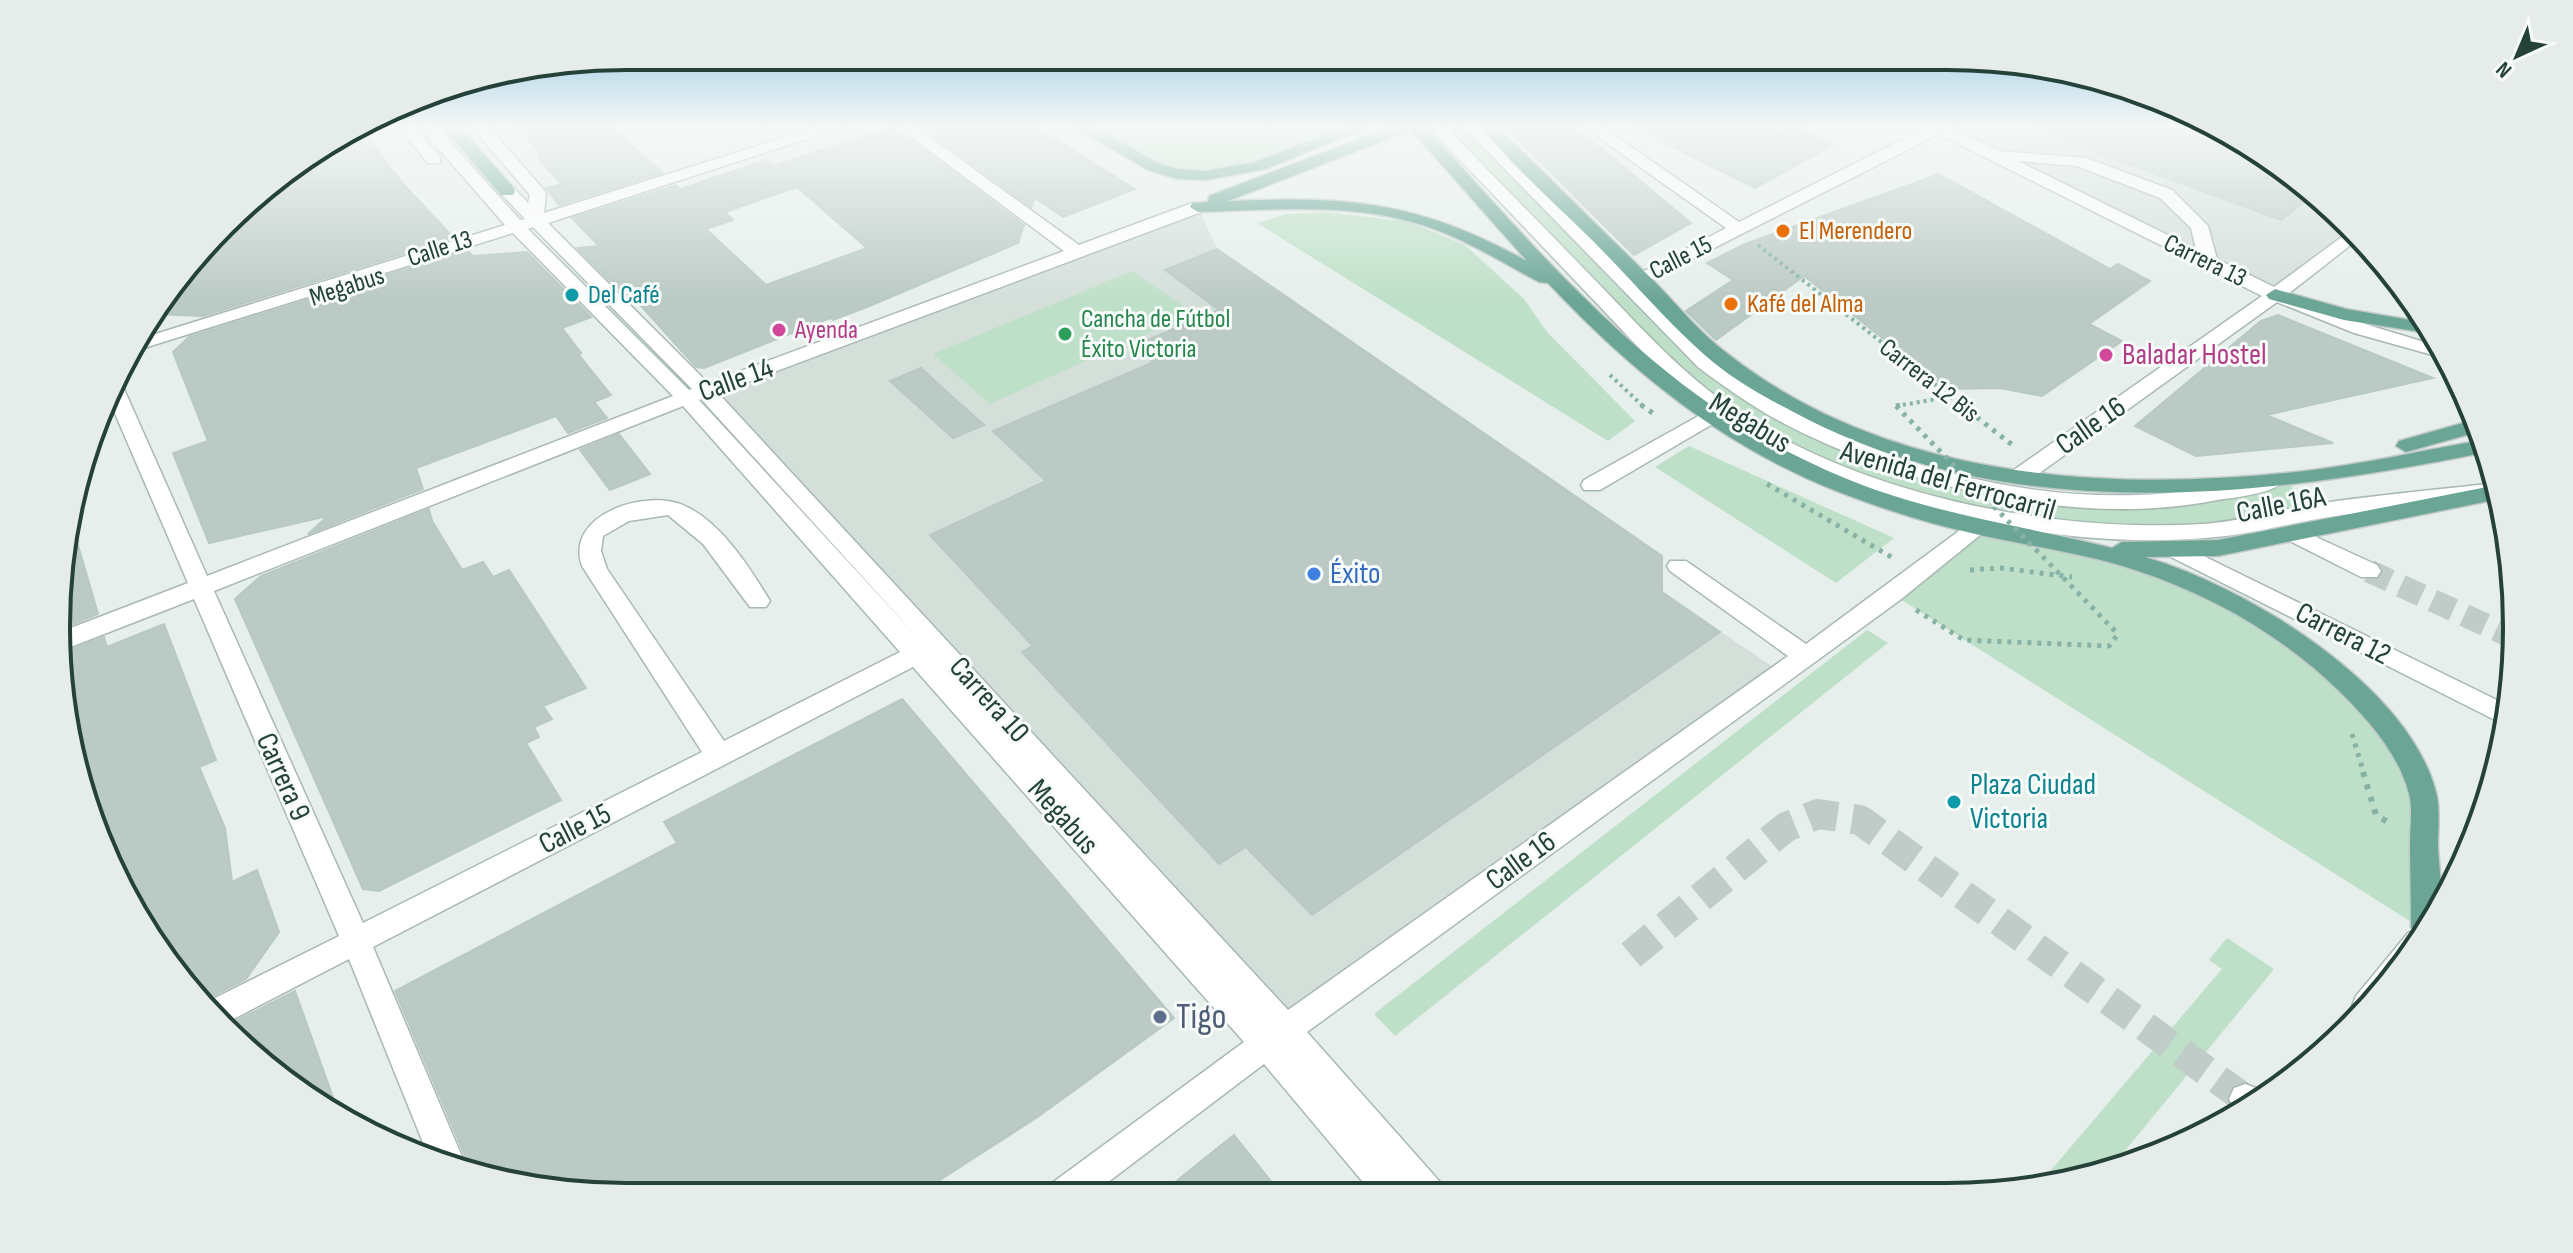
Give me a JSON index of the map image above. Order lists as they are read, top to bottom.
{
  "streets": {
    "main road": [
      "Calle 14",
      "Avenida del Ferrocarril",
      "Calle 16A",
      "Carrera 10"
    ],
    "street": [
      "Calle 13",
      "Calle 15",
      "Carrera 13",
      "Megabus",
      "Calle 16",
      "Carrera 12",
      "Carrera 9"
    ],
    "path": ["Carrera 12 Bis"]
  },
  "crossings": [
    ["Calle 13", "Megabus"],
    ["Calle 13", "Carrera 10"],
    ["Calle 15", "Carrera 12 Bis"],
    ["Calle 15", "Avenida del Ferrocarril"],
    ["Calle 15", "Carrera 10"],
    ["Calle 15", "Carrera 9"],
    ["Carrera 13", "Calle 16"],
    ["Megabus", "Avenida del Ferrocarril"],
    ["Megabus", "Calle 16A"],
    ["Megabus", "Carrera 10"],
    ["Calle 14", "Carrera 10"],
    ["Calle 14", "Carrera 9"],
    ["Carrera 12 Bis", "Calle 16"],
    ["Calle 16", "Avenida del Ferrocarril"],
    ["Calle 16", "Carrera 10"],
    ["Avenida del Ferrocarril", "Calle 16A"],
    ["Calle 16A", "Carrera 12"]
  ],
  "places": [
    "El Merendero",
    "Del Café",
    "Kafé del Alma",
    "Ayenda",
    "Cancha de Fútbol Éxito Victoria",
    "Baladar Hostel",
    "Éxito",
    "Plaza Ciudad Victoria",
    "Tigo"
  ],
  "north": "bottom left"
}
